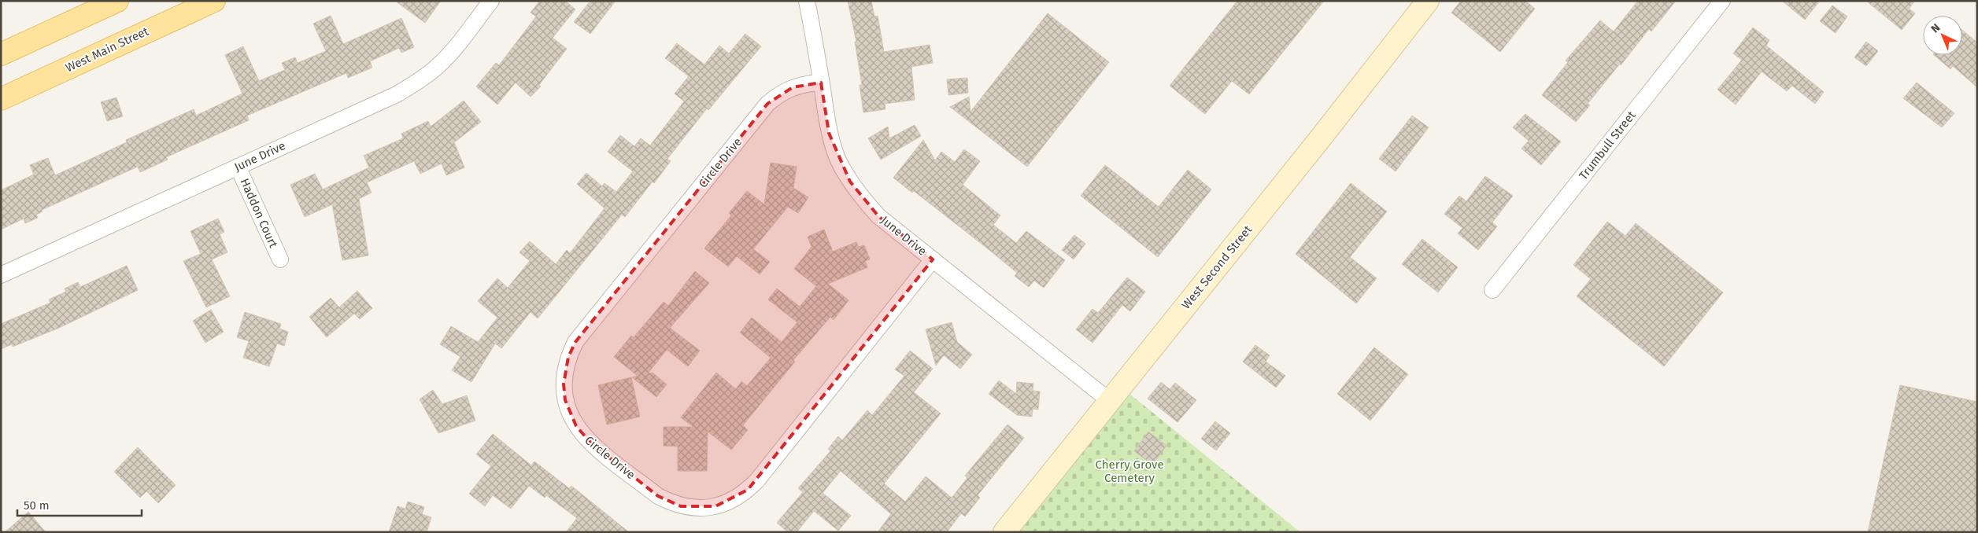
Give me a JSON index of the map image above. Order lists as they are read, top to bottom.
{
  "streets": {
    "main road": ["West Main Street", "West Second Street"],
    "street": [
      "Trumbull Street",
      "June Drive",
      "Circle Drive",
      "Haddon Court"
    ]
  },
  "crossings": [
    ["June Drive", "Circle Drive"],
    ["June Drive", "Haddon Court"],
    ["June Drive", "West Second Street"]
  ],
  "parks": ["Cherry Grove Cemetery"],
  "scale_bar": "50 m",
  "north": "top left"
}
